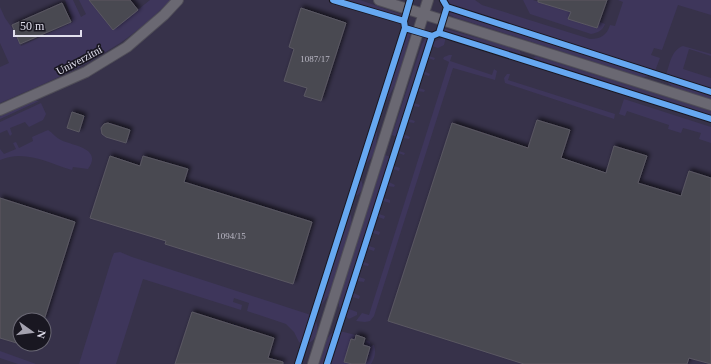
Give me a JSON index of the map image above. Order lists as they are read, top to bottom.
{
  "streets": {
    "street": ["Univerzitní"]
  },
  "house_numbers": ["1087/17", "1094/15"],
  "scale_bar": "50 m",
  "north": "right"
}
